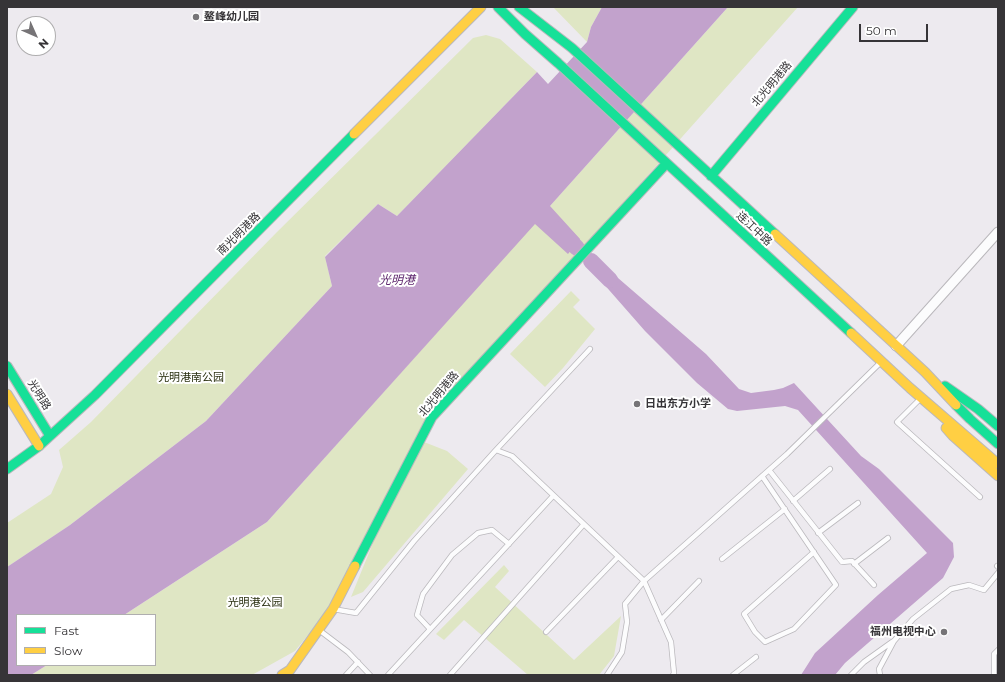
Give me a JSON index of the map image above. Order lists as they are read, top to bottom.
{
  "streets": {
    "main road": [
      "北光明港路",
      "连江中路",
      "南光明港路",
      "光明路"
    ]
  },
  "crossings": [
    ["北光明港路", "连江中路"],
    ["南光明港路", "光明路"]
  ],
  "water": ["光明港"],
  "parks": ["光明港南公园", "光明港公园"],
  "places": ["鳌峰幼儿园", "日出东方小学", "福州电视中心"],
  "legend": ["Fast", "Slow"],
  "scale_bar": "50 m",
  "north": "bottom right"
}
